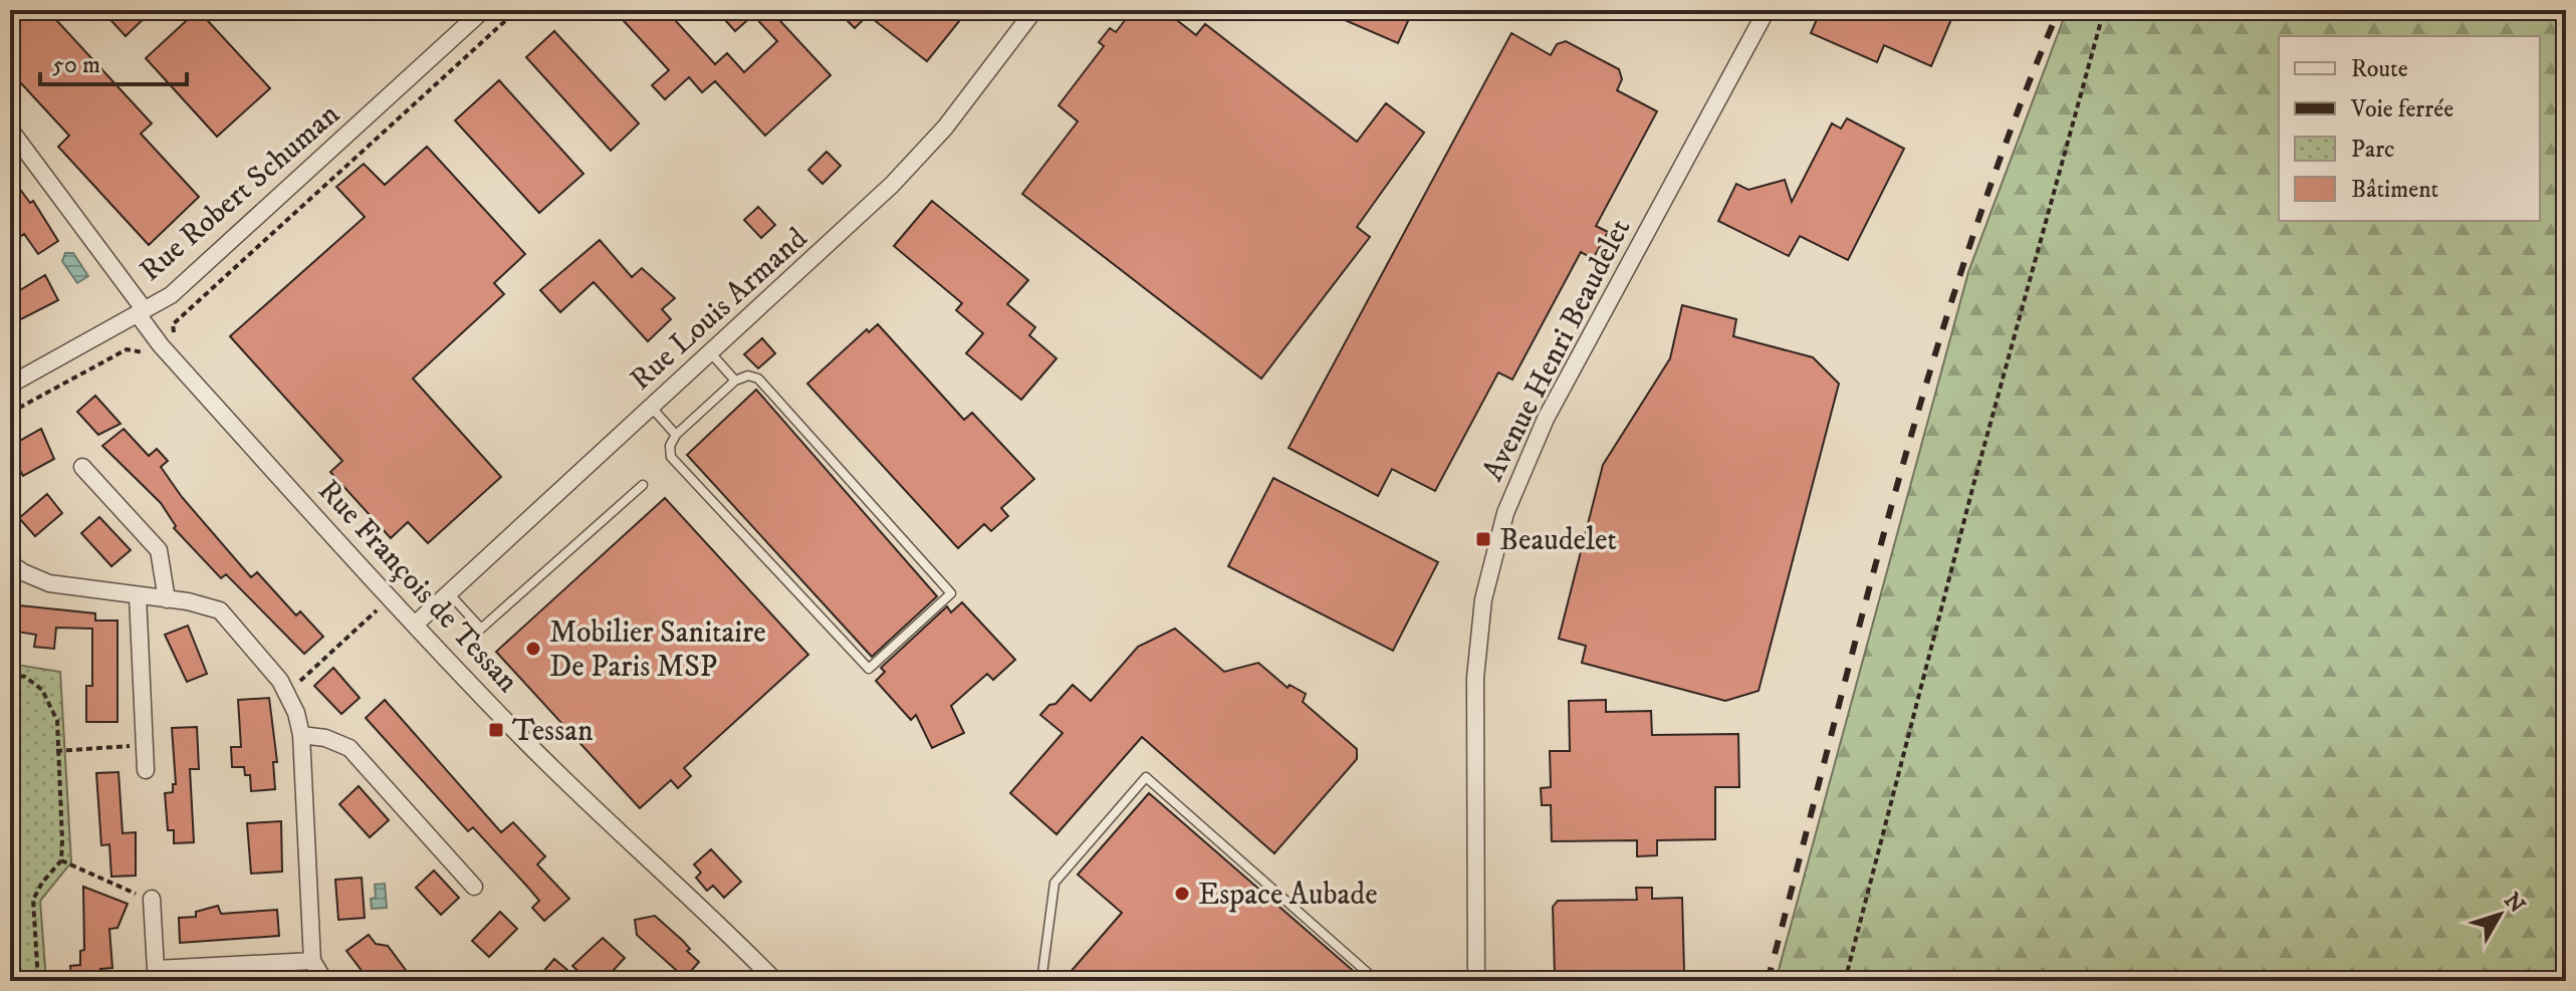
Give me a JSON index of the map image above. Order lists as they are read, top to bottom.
{
  "streets": {
    "street": [
      "Rue Robert Schuman",
      "Rue Louis Armand",
      "Avenue Henri Beaudelet",
      "Rue François de Tessan"
    ]
  },
  "crossings": [
    ["Rue Robert Schuman", "Rue François de Tessan"],
    ["Rue Louis Armand", "Rue François de Tessan"]
  ],
  "places": {
    "transit": ["Beaudelet", "Tessan"],
    "other": ["Mobilier Sanitaire De Paris MSP", "Espace Aubade"]
  },
  "legend": [
    "Route",
    "Voie ferrée",
    "Parc",
    "Bâtiment"
  ],
  "scale_bar": "50 m",
  "north": "top right"
}
